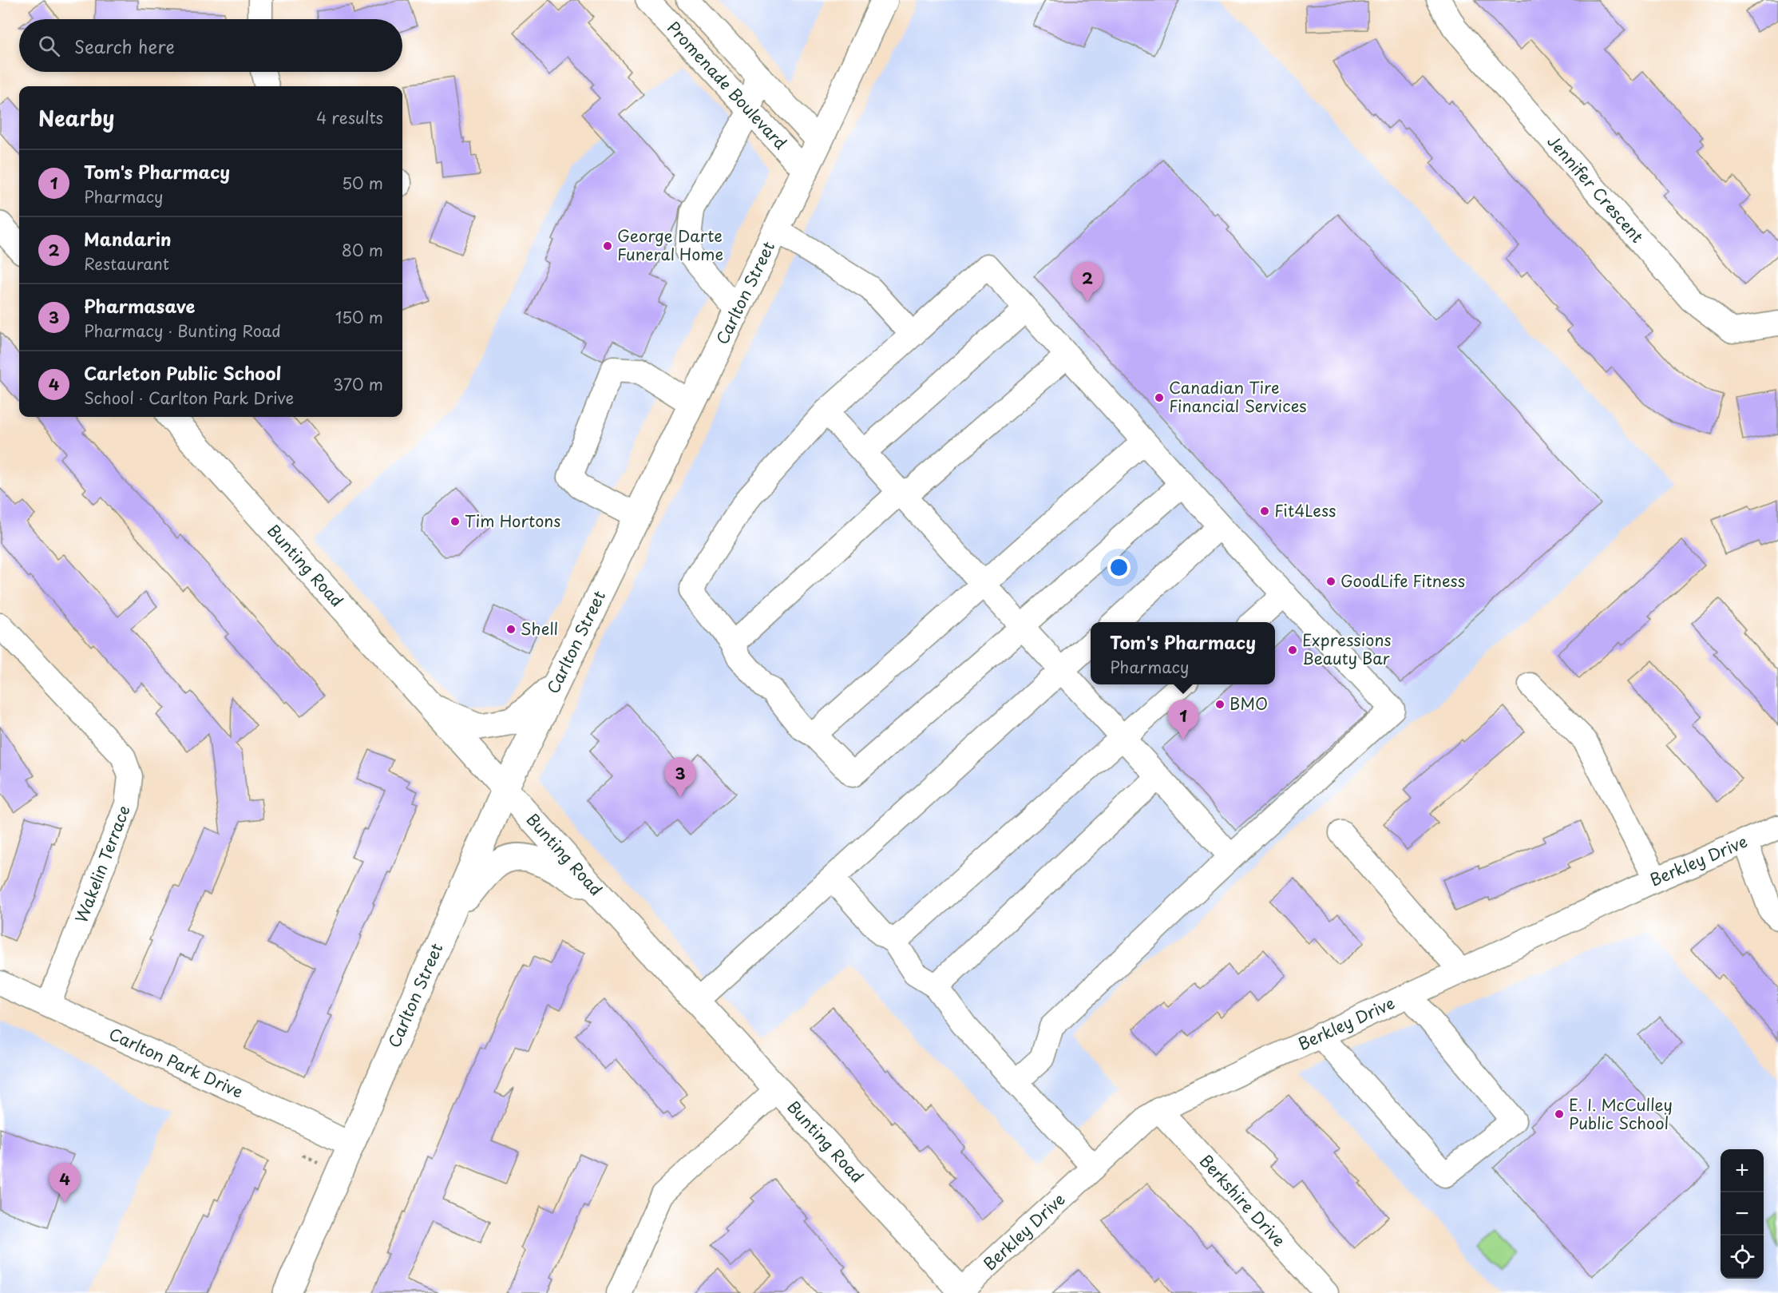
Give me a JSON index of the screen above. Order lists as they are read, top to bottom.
{
  "streets": {
    "main road": ["Carlton Street", "Bunting Road"],
    "street": [
      "Promenade Boulevard",
      "Jennifer Crescent",
      "Berkley Drive",
      "Wakelin Terrace",
      "Carlton Park Drive",
      "Berkshire Drive"
    ]
  },
  "crossings": [
    ["Promenade Boulevard", "Carlton Street"],
    ["Carlton Street", "Bunting Road"],
    ["Carlton Street", "Carlton Park Drive"],
    ["Bunting Road", "Berkley Drive"],
    ["Berkley Drive", "Berkshire Drive"],
    ["Wakelin Terrace", "Carlton Park Drive"]
  ],
  "places": [
    "George Darte Funeral Home",
    "Canadian Tire Financial Services",
    "Fit4Less",
    "Tim Hortons",
    "GoodLife Fitness",
    "Shell",
    "Expressions Beauty Bar",
    "BMO",
    "E. I. McCulley Public School"
  ],
  "page": {
    "search": "Search here",
    "heading": ["Nearby", "4 results"],
    "list": [
      {
        "mark": "1",
        "name": "Tom's Pharmacy",
        "note": "Pharmacy",
        "value": "50 m"
      },
      {
        "mark": "2",
        "name": "Mandarin",
        "note": "Restaurant",
        "value": "80 m"
      },
      {
        "mark": "3",
        "name": "Pharmasave",
        "note": "Pharmacy · Bunting Road",
        "value": "150 m"
      },
      {
        "mark": "4",
        "name": "Carleton Public School",
        "note": "School · Carlton Park Drive",
        "value": "370 m"
      }
    ],
    "pins": [
      "2",
      "1",
      "3",
      "4"
    ],
    "popup": ["Tom's Pharmacy", "Pharmacy"],
    "map_buttons": ["+", "−"]
  }
}
